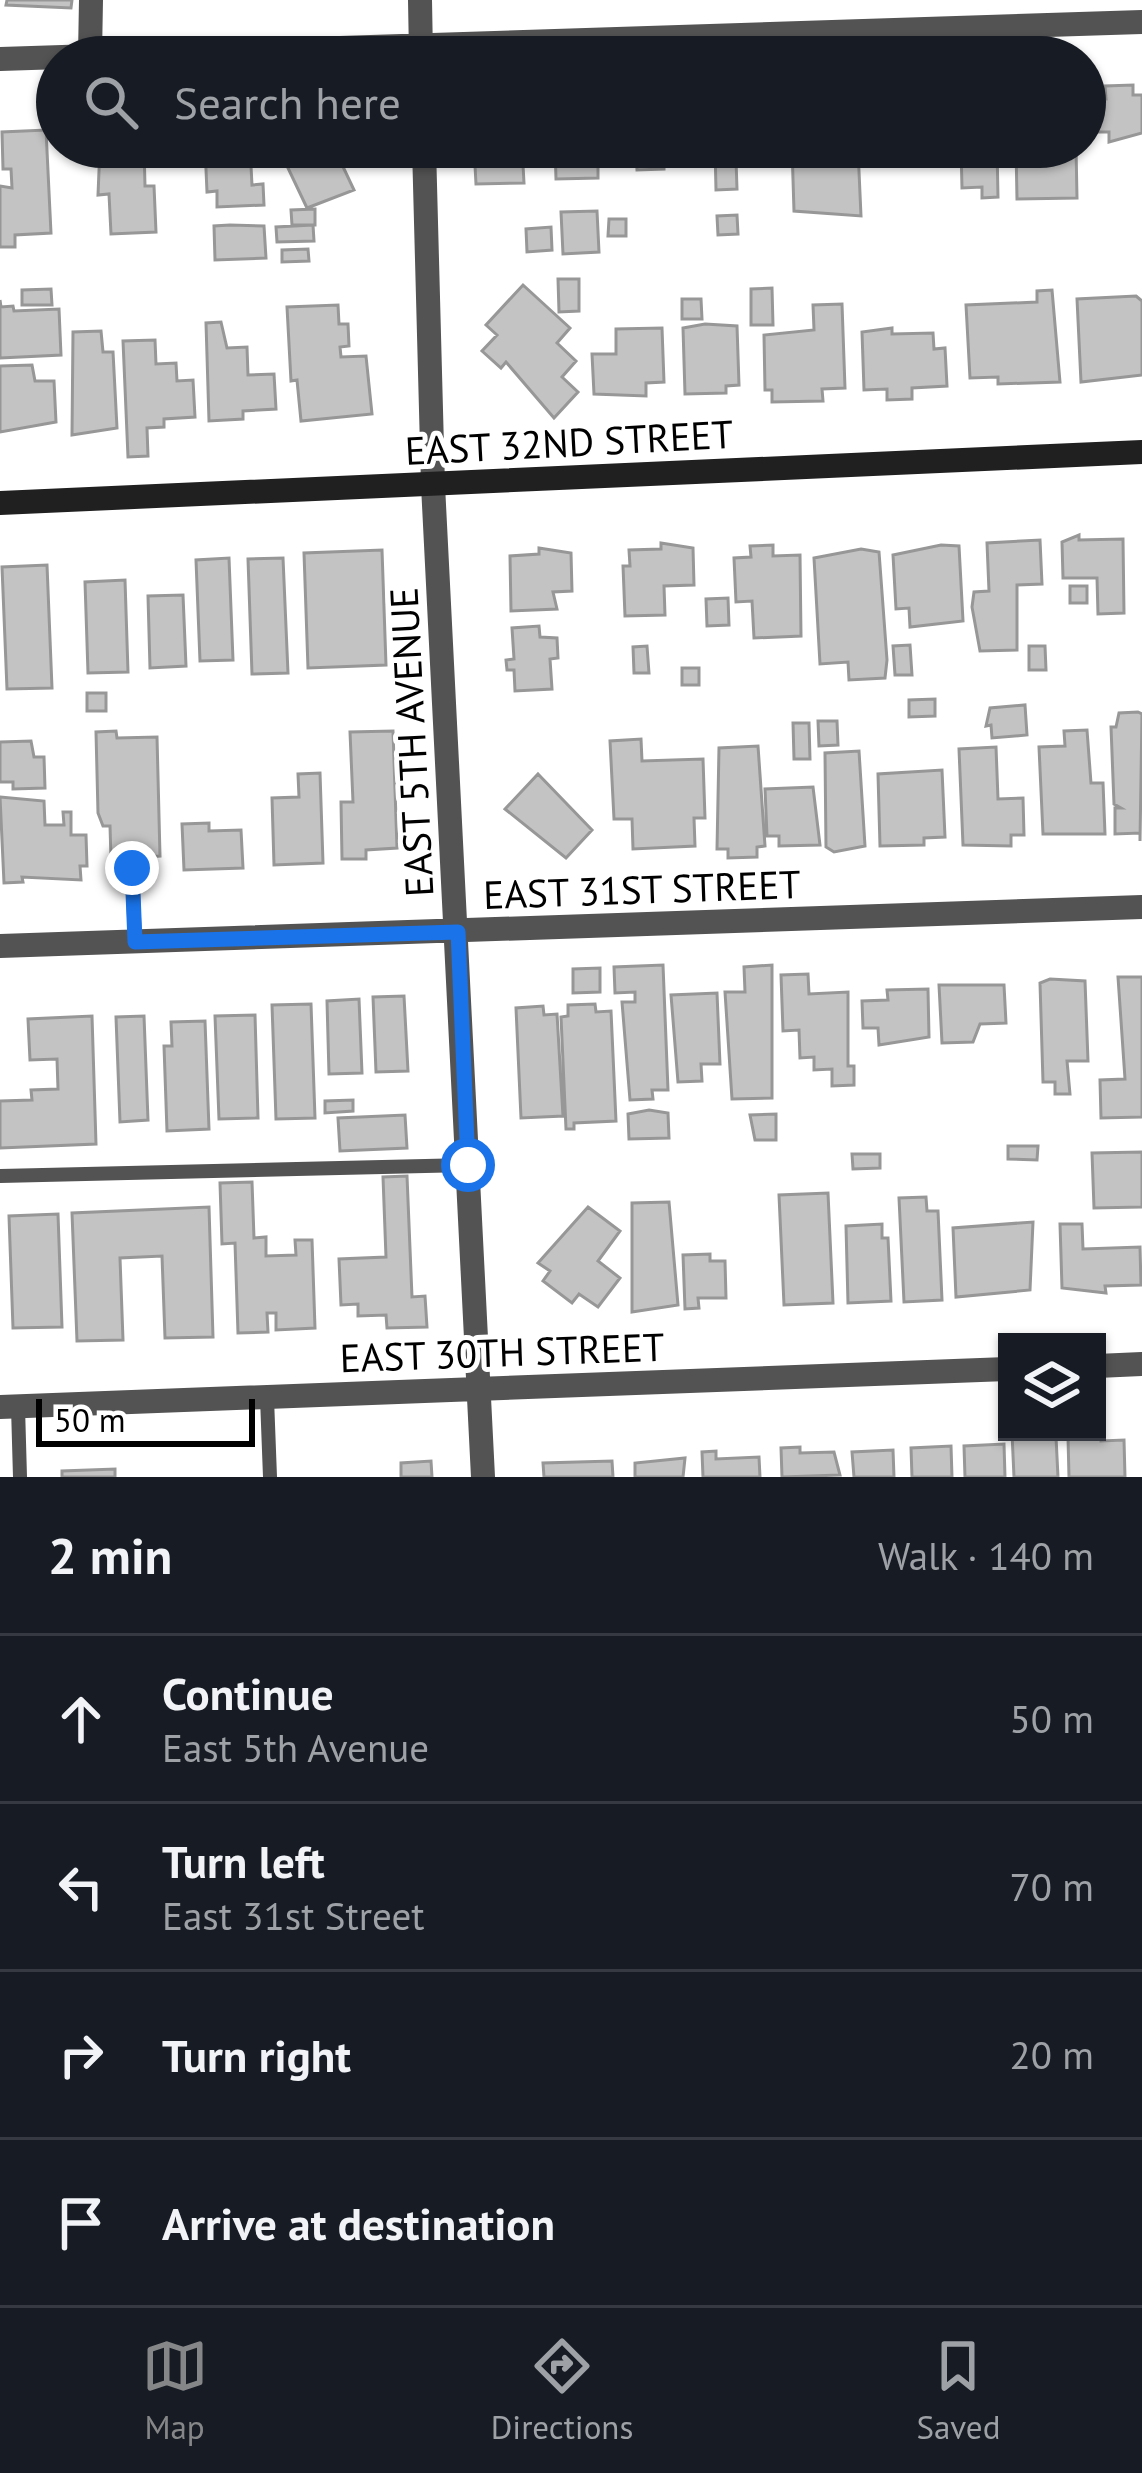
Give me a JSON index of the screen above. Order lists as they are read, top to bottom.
{
  "streets": {
    "street": [
      "EAST 32ND STREET",
      "EAST 5TH AVENUE",
      "EAST 31ST STREET",
      "EAST 30TH STREET"
    ]
  },
  "crossings": [
    ["EAST 32ND STREET", "EAST 5TH AVENUE"],
    ["EAST 5TH AVENUE", "EAST 31ST STREET"],
    ["EAST 5TH AVENUE", "EAST 30TH STREET"]
  ],
  "scale_bar": "50 m",
  "page": {
    "search": "Search here",
    "scale": "50 m",
    "heading": ["2 min", "Walk · 140 m"],
    "list": [
      ["Continue", "East 5th Avenue", "50 m"],
      ["Turn left", "East 31st Street", "70 m"],
      ["Turn right", "20 m"],
      "Arrive at destination"
    ],
    "nav": ["Map", "Directions", "Saved"]
  }
}
